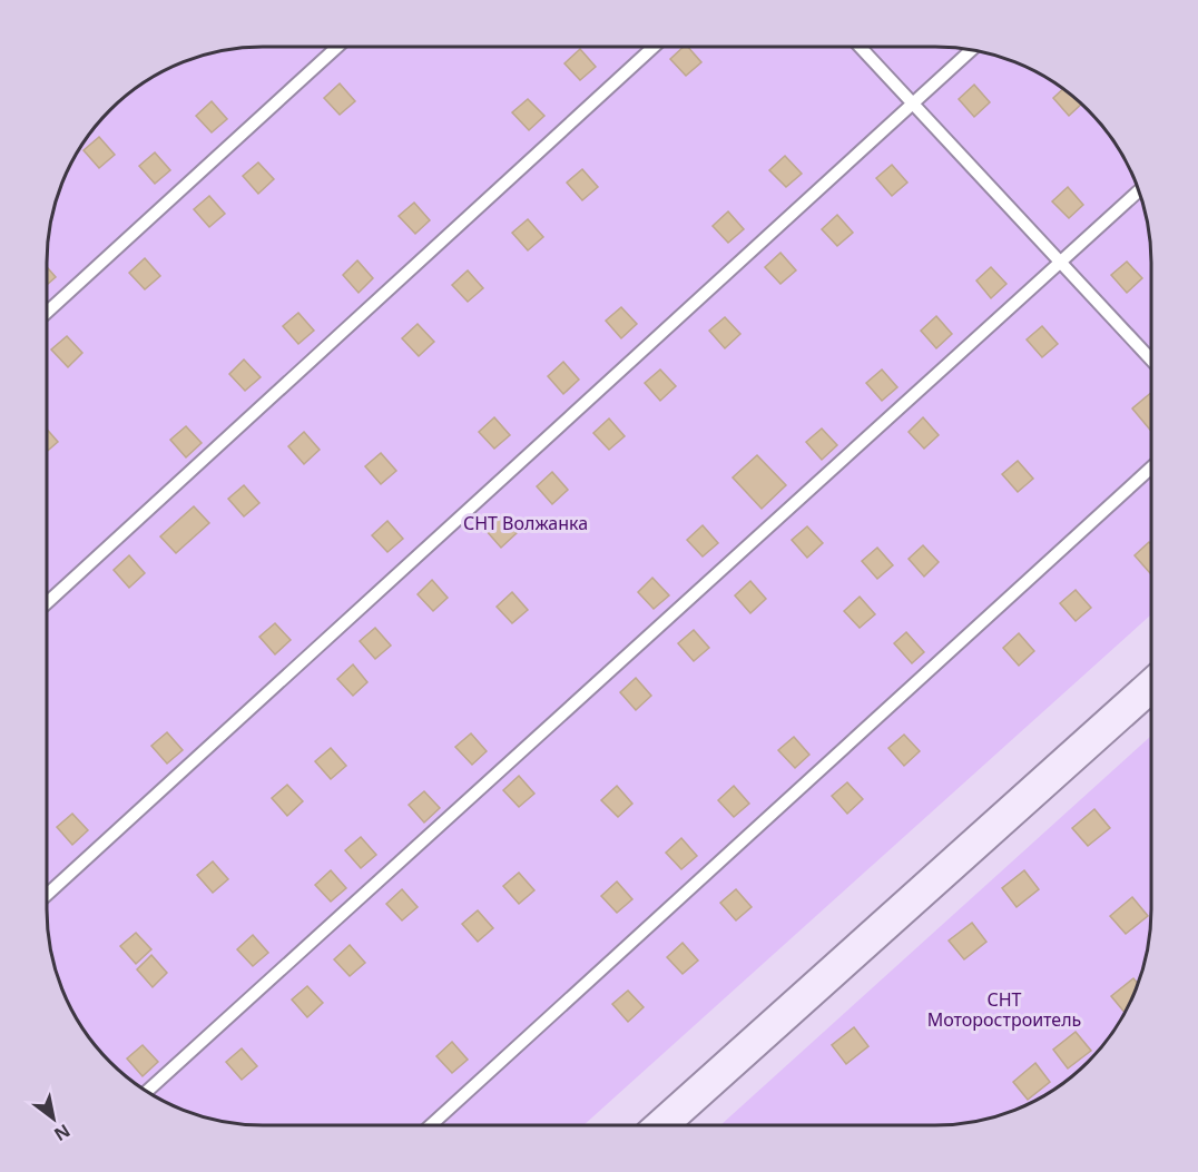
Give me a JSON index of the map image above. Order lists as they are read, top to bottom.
{
  "parks": ["СНТ Волжанка", "СНТ Моторостроитель"],
  "north": "bottom right"
}
